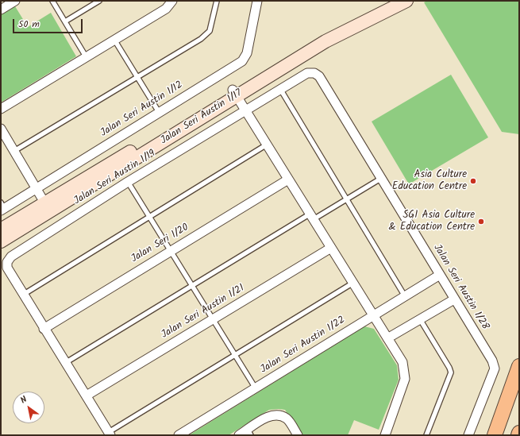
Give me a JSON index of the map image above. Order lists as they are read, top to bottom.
{
  "streets": {
    "street": [
      "Jalan Seri Austin 1/12",
      "Jalan Seri Austin 1/17",
      "Jalan Seri Austin 1/19",
      "Jalan Seri 1/20",
      "Jalan Seri Austin 1/28",
      "Jalan Seri Austin 1/21",
      "Jalan Seri Austin 1/22"
    ]
  },
  "crossings": [
    ["Jalan Seri Austin 1/19", "Jalan Seri Austin 1/28"],
    ["Jalan Seri Austin 1/28", "Jalan Seri Austin 1/22"]
  ],
  "places": ["Asia Culture Education Centre", "SGI Asia Culture & Education Centre"],
  "scale_bar": "50 m",
  "north": "top left"
}
